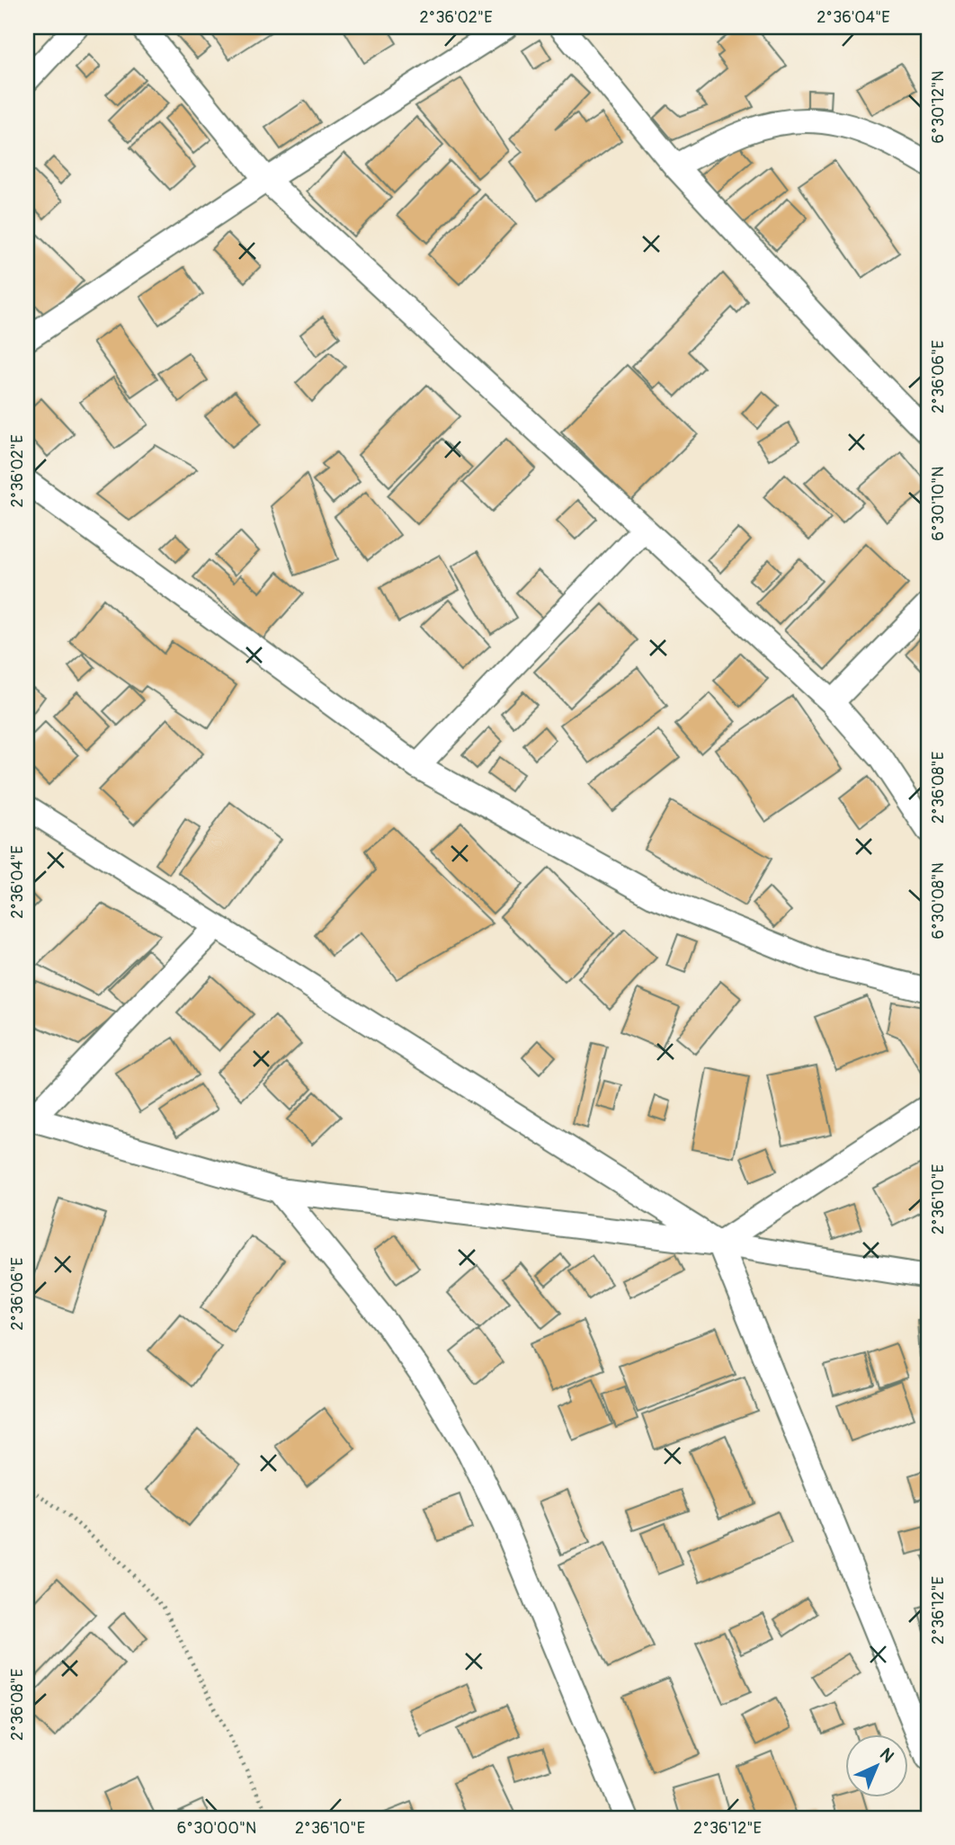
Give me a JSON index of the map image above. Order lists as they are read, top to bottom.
{
  "north": "top right",
  "coordinates": [
    "2°36'02\"E",
    "2°36'04\"E",
    "6°30'12\"N",
    "2°36'06\"E",
    "6°30'10\"N",
    "2°36'08\"E",
    "6°30'08\"N",
    "2°36'10\"E",
    "2°36'12\"E",
    "6°30'00\"N"
  ]
}
